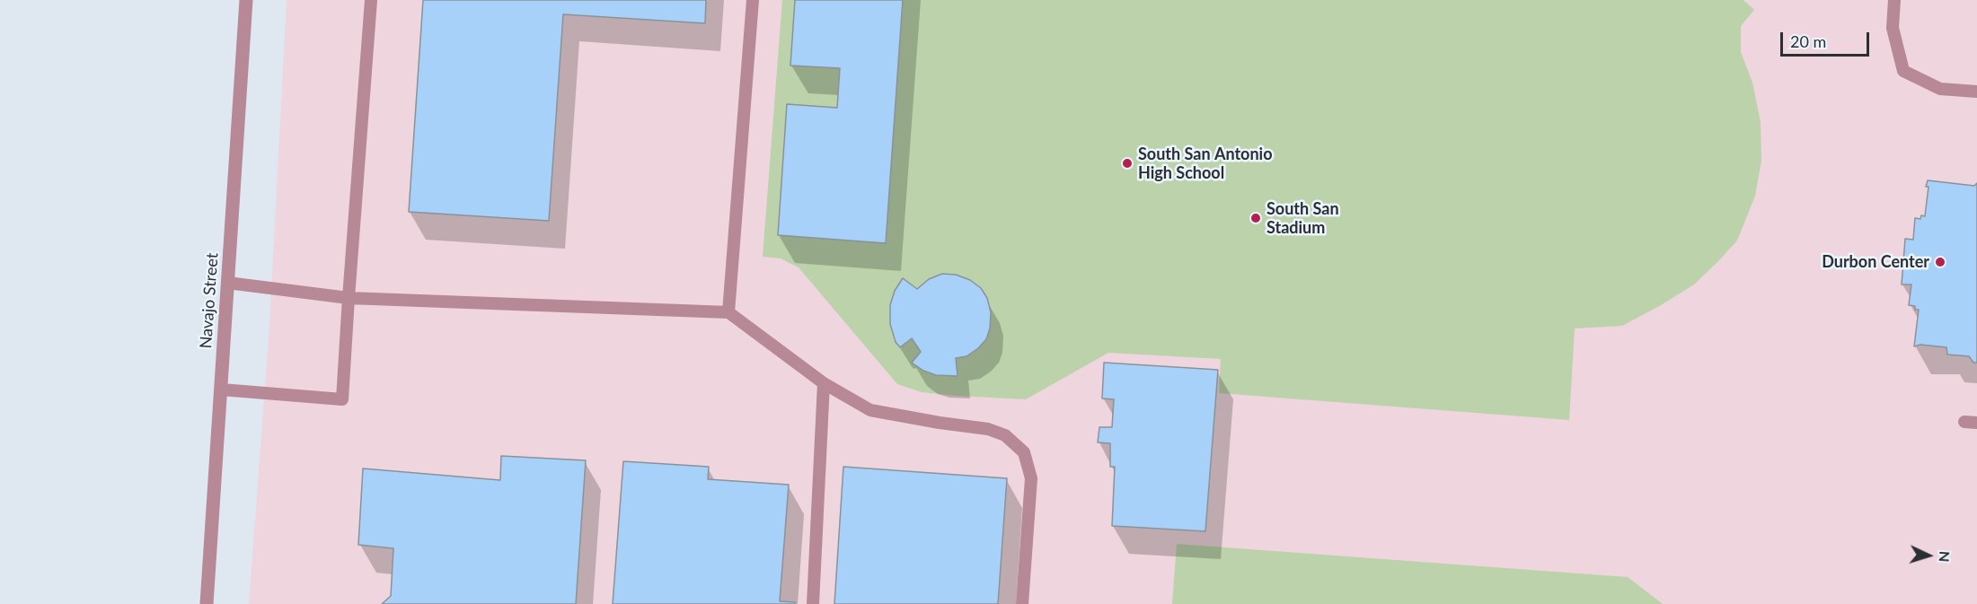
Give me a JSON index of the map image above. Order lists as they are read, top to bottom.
{
  "streets": {
    "street": ["Navajo Street"]
  },
  "places": ["South San Antonio High School", "South San Stadium", "Durbon Center"],
  "scale_bar": "20 m",
  "north": "right"
}
